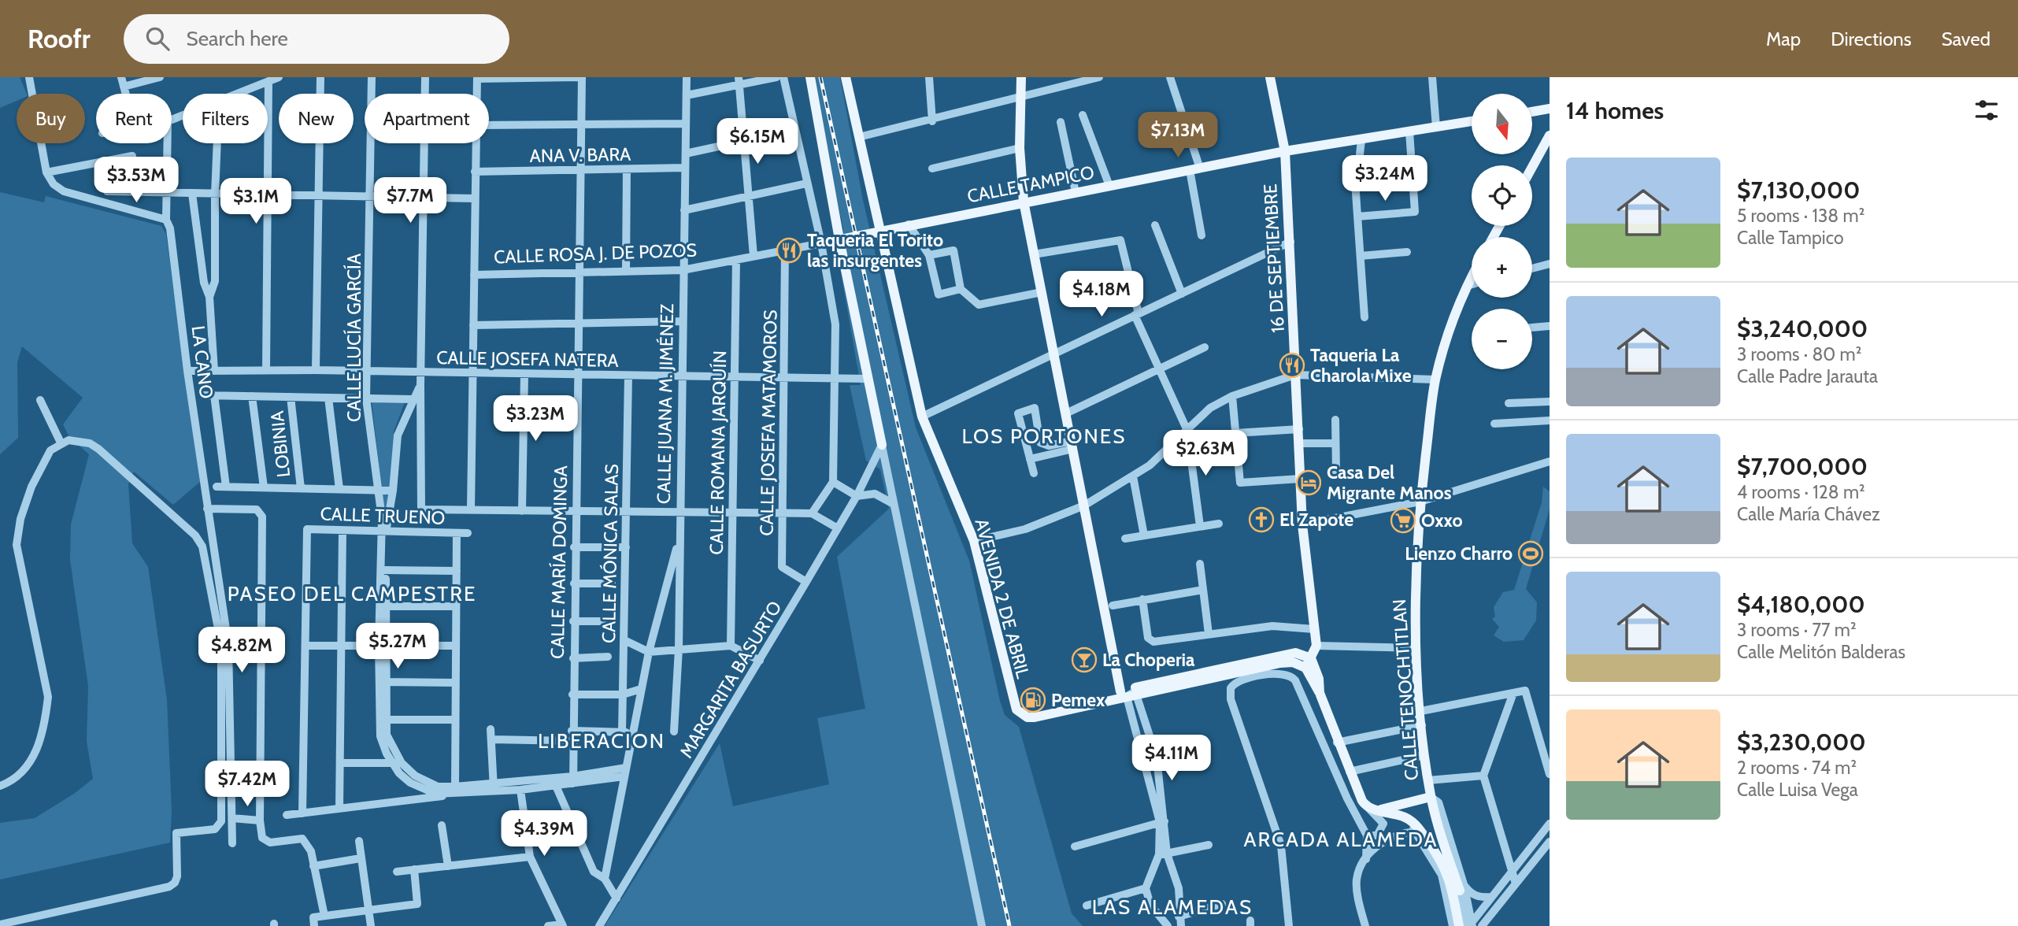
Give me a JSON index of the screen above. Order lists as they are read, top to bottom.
{
  "streets": {
    "main road": [
      "CALLE TAMPICO",
      "CALLE ROSA J. DE POZOS",
      "16 DE SEPTIEMBRE",
      "AVENIDA 2 DE ABRIL",
      "CALLE TENOCHTITLAN"
    ],
    "street": [
      "ANA V. BARA",
      "CALLE LUCÍA GARCÍA",
      "CALLE JOSEFA NATERA",
      "LA CANO",
      "CALLE JUANA M. JIMÉNEZ",
      "CALLE JOSEFA MATAMOROS",
      "LOBINIA",
      "CALLE ROMANA JARQUÍN",
      "CALLE TRUENO",
      "CALLE MÓNICA SALAS",
      "CALLE MARÍA DOMINGA",
      "MARGARITA BASURTO"
    ]
  },
  "crossings": [
    ["ANA V. BARA", "CALLE JUANA M. JIMÉNEZ"],
    ["ANA V. BARA", "CALLE MARÍA DOMINGA"],
    ["CALLE TAMPICO", "CALLE ROSA J. DE POZOS"],
    ["CALLE TAMPICO", "16 DE SEPTIEMBRE"],
    ["CALLE TAMPICO", "AVENIDA 2 DE ABRIL"],
    ["CALLE ROSA J. DE POZOS", "CALLE JUANA M. JIMÉNEZ"],
    ["CALLE ROSA J. DE POZOS", "CALLE JOSEFA MATAMOROS"],
    ["CALLE ROSA J. DE POZOS", "CALLE ROMANA JARQUÍN"],
    ["CALLE ROSA J. DE POZOS", "CALLE MARÍA DOMINGA"],
    ["CALLE ROSA J. DE POZOS", "AVENIDA 2 DE ABRIL"],
    ["CALLE LUCÍA GARCÍA", "CALLE JOSEFA NATERA"],
    ["CALLE LUCÍA GARCÍA", "CALLE TRUENO"],
    ["CALLE JOSEFA NATERA", "LA CANO"],
    ["CALLE JOSEFA NATERA", "CALLE JUANA M. JIMÉNEZ"],
    ["CALLE JOSEFA NATERA", "CALLE JOSEFA MATAMOROS"],
    ["CALLE JOSEFA NATERA", "CALLE ROMANA JARQUÍN"],
    ["CALLE JOSEFA NATERA", "CALLE MÓNICA SALAS"],
    ["CALLE JOSEFA NATERA", "CALLE MARÍA DOMINGA"],
    ["CALLE JOSEFA MATAMOROS", "MARGARITA BASURTO"]
  ],
  "districts": [
    "LOS PORTONES",
    "PASEO DEL CAMPESTRE",
    "LIBERACION",
    "ARCADA ALAMEDA",
    "LAS ALAMEDAS"
  ],
  "places": {
    "restaurant": ["Taqueria El Torito las insurgentes", "Taqueria La Charola Mixe"],
    "hotel": ["Casa Del Migrante Manos"],
    "church": ["El Zapote"],
    "supermarket": ["Oxxo"],
    "sports": ["Lienzo Charro"],
    "bar": ["La Choperia"],
    "fuel station": ["Pemex"]
  },
  "north": "bottom",
  "page": {
    "header": "Roofr",
    "search": "Search here",
    "nav": ["Map", "Directions", "Saved"],
    "heading": "14 homes",
    "map_buttons": ["+", "−"],
    "chip": [
      "Buy",
      "Rent",
      "Filters",
      "New",
      "Apartment"
    ],
    "price": [
      "$7.13M",
      "$6.15M",
      "$3.24M",
      "$3.53M",
      "$7.7M",
      "$3.1M",
      "$4.18M",
      "$3.23M",
      "$2.63M",
      "$5.27M",
      "$4.82M",
      "$4.11M",
      "$7.42M",
      "$4.39M"
    ],
    "list": [
      {
        "name": "$7,130,000",
        "note": "5 rooms · 138 m² · Calle Tampico"
      },
      {
        "name": "$3,240,000",
        "note": "3 rooms · 80 m² · Calle Padre Jarauta"
      },
      {
        "name": "$7,700,000",
        "note": "4 rooms · 128 m² · Calle María Chávez"
      },
      {
        "name": "$4,180,000",
        "note": "3 rooms · 77 m² · Calle Melitón Balderas"
      },
      {
        "name": "$3,230,000",
        "note": "2 rooms · 74 m² · Calle Luisa Vega"
      }
    ]
  }
}
